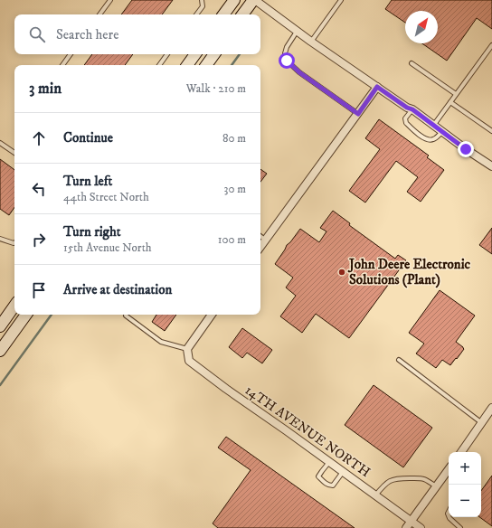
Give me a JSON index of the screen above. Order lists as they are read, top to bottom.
{
  "streets": {
    "street": ["14TH AVENUE NORTH"]
  },
  "places": ["John Deere Electronic Solutions (Plant)"],
  "north": "top right",
  "page": {
    "search": "Search here",
    "heading": ["3 min", "Walk · 210 m"],
    "list": [
      ["Continue", "80 m"],
      ["Turn left", "44th Street North", "30 m"],
      ["Turn right", "15th Avenue North", "100 m"],
      "Arrive at destination"
    ],
    "map_buttons": ["+", "−"]
  }
}
